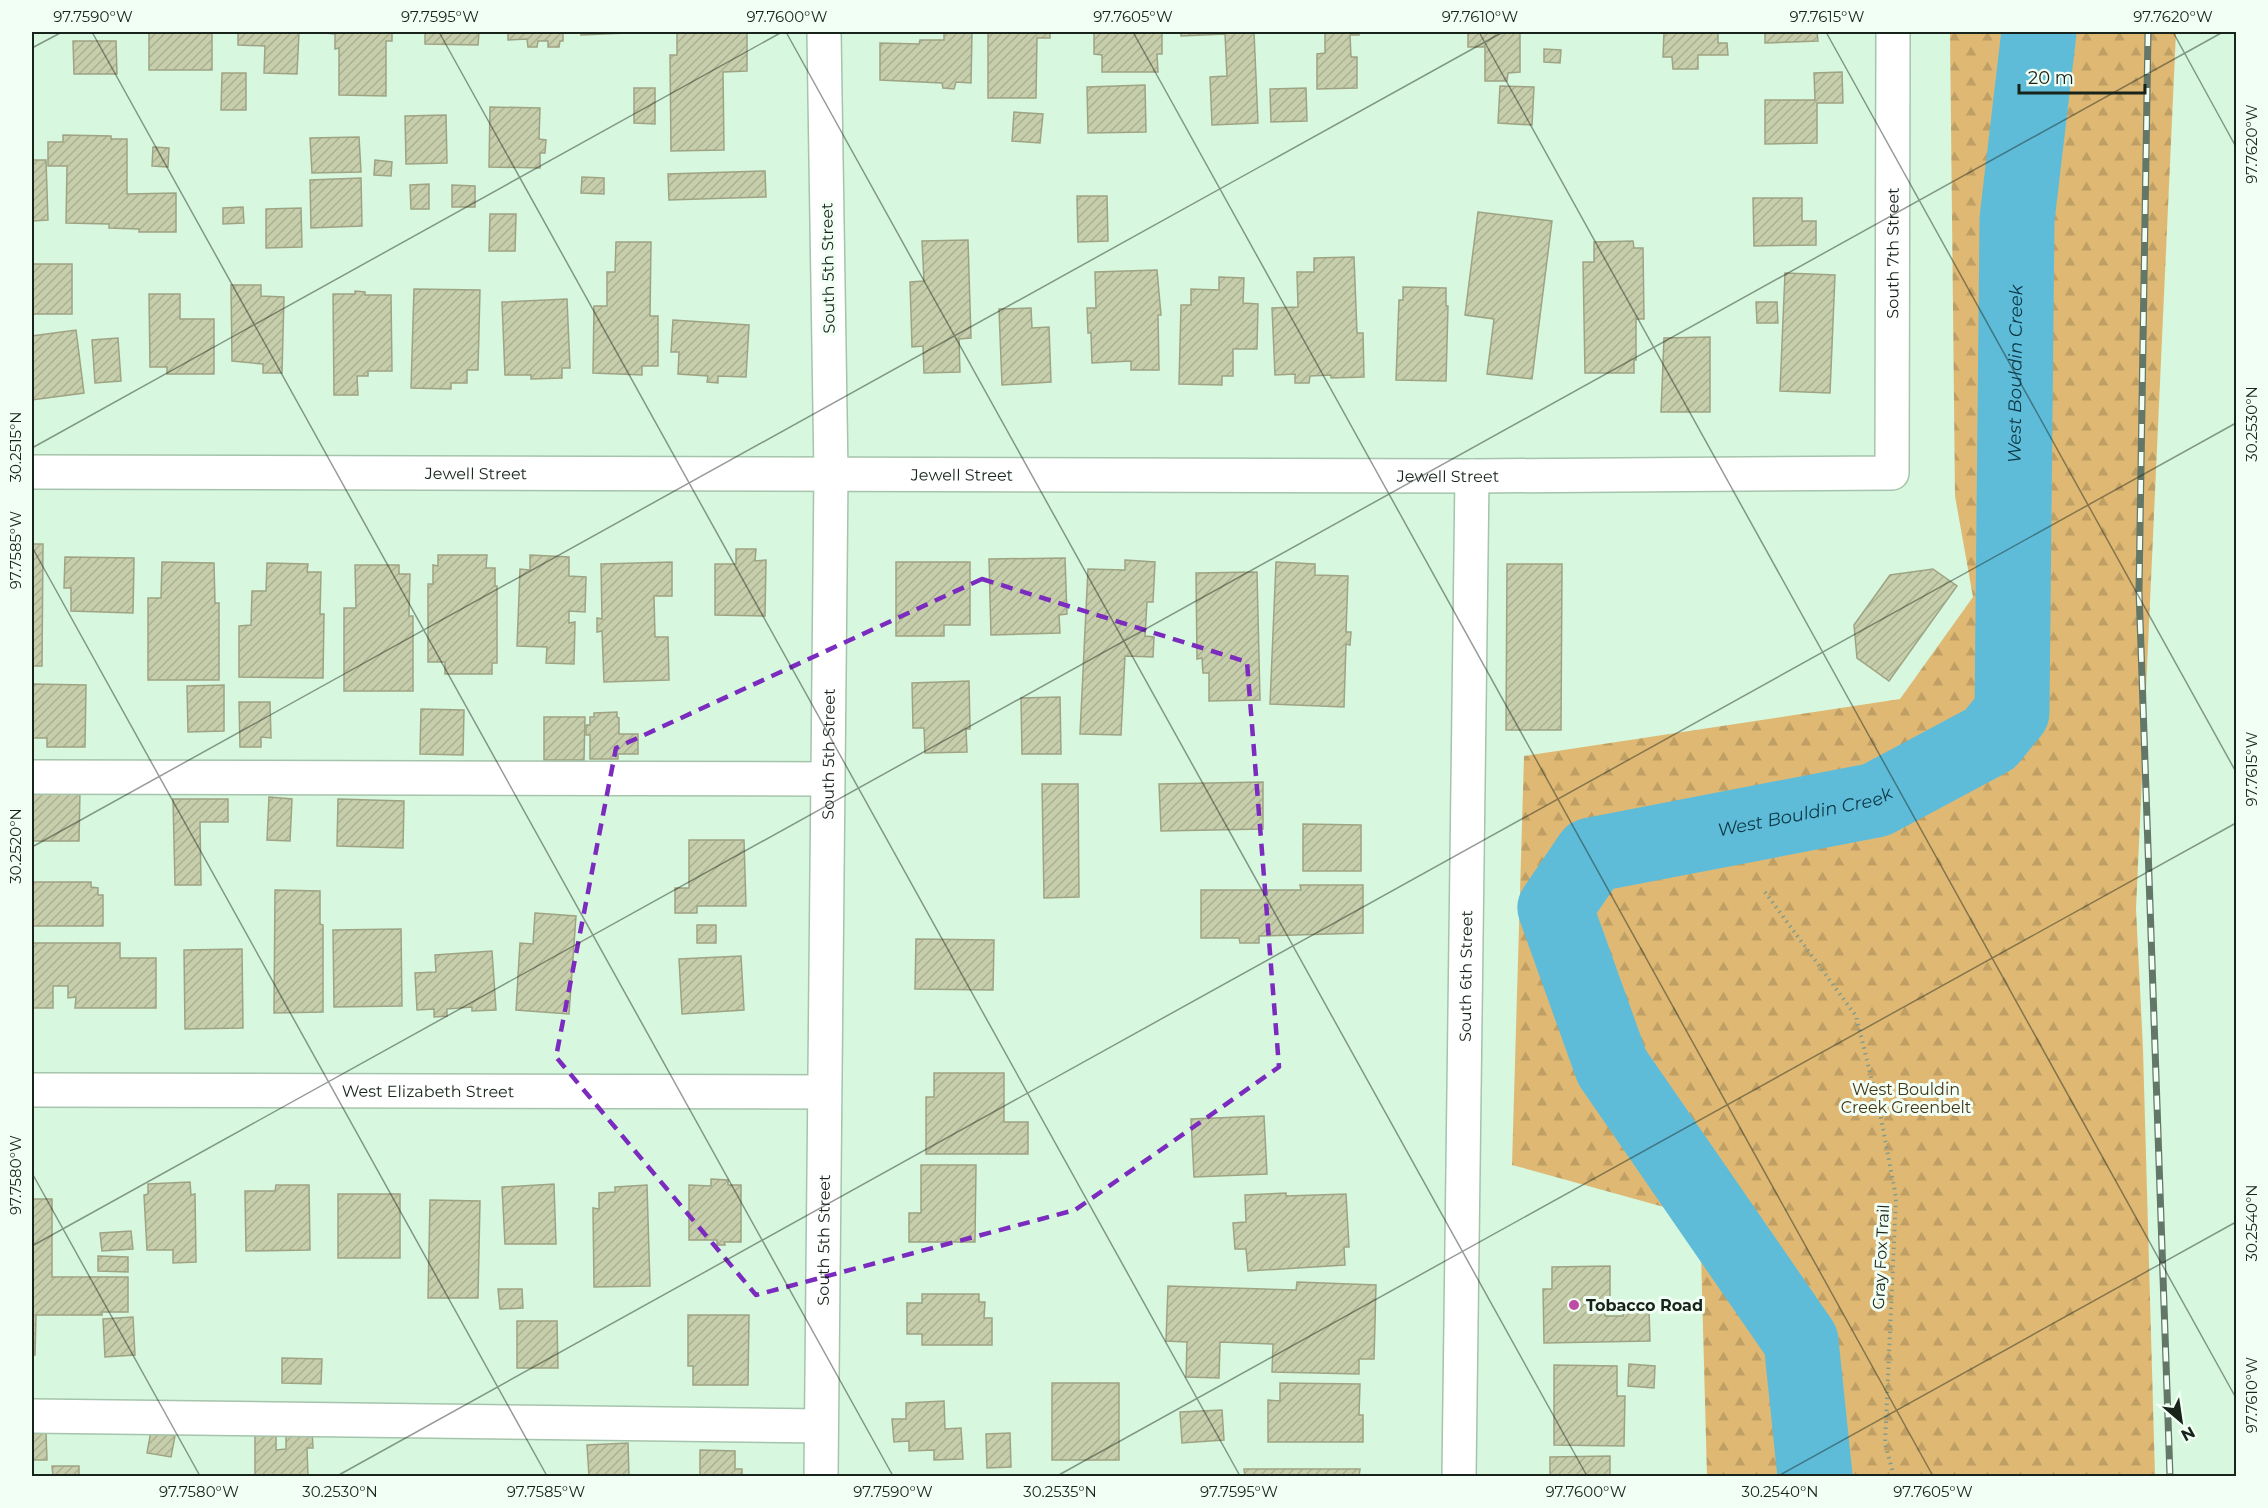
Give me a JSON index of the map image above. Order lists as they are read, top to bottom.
{
  "streets": {
    "street": [
      "South 7th Street",
      "South 5th Street",
      "Jewell Street",
      "South 6th Street",
      "West Elizabeth Street"
    ],
    "path": ["Gray Fox Trail"]
  },
  "crossings": [
    ["South 7th Street", "Jewell Street"],
    ["South 5th Street", "Jewell Street"],
    ["South 5th Street", "West Elizabeth Street"],
    ["Jewell Street", "South 6th Street"]
  ],
  "water": ["West Bouldin Creek"],
  "parks": ["West Bouldin Creek Greenbelt"],
  "places": ["Tobacco Road"],
  "scale_bar": "20 m",
  "north": "bottom right",
  "coordinates": [
    "97.7590°W",
    "97.7595°W",
    "97.7600°W",
    "97.7605°W",
    "97.7610°W",
    "97.7615°W",
    "97.7620°W",
    "30.2530°N",
    "30.2515°N",
    "97.7585°W",
    "30.2520°N",
    "97.7580°W",
    "30.2540°N",
    "30.2535°N"
  ]
}
